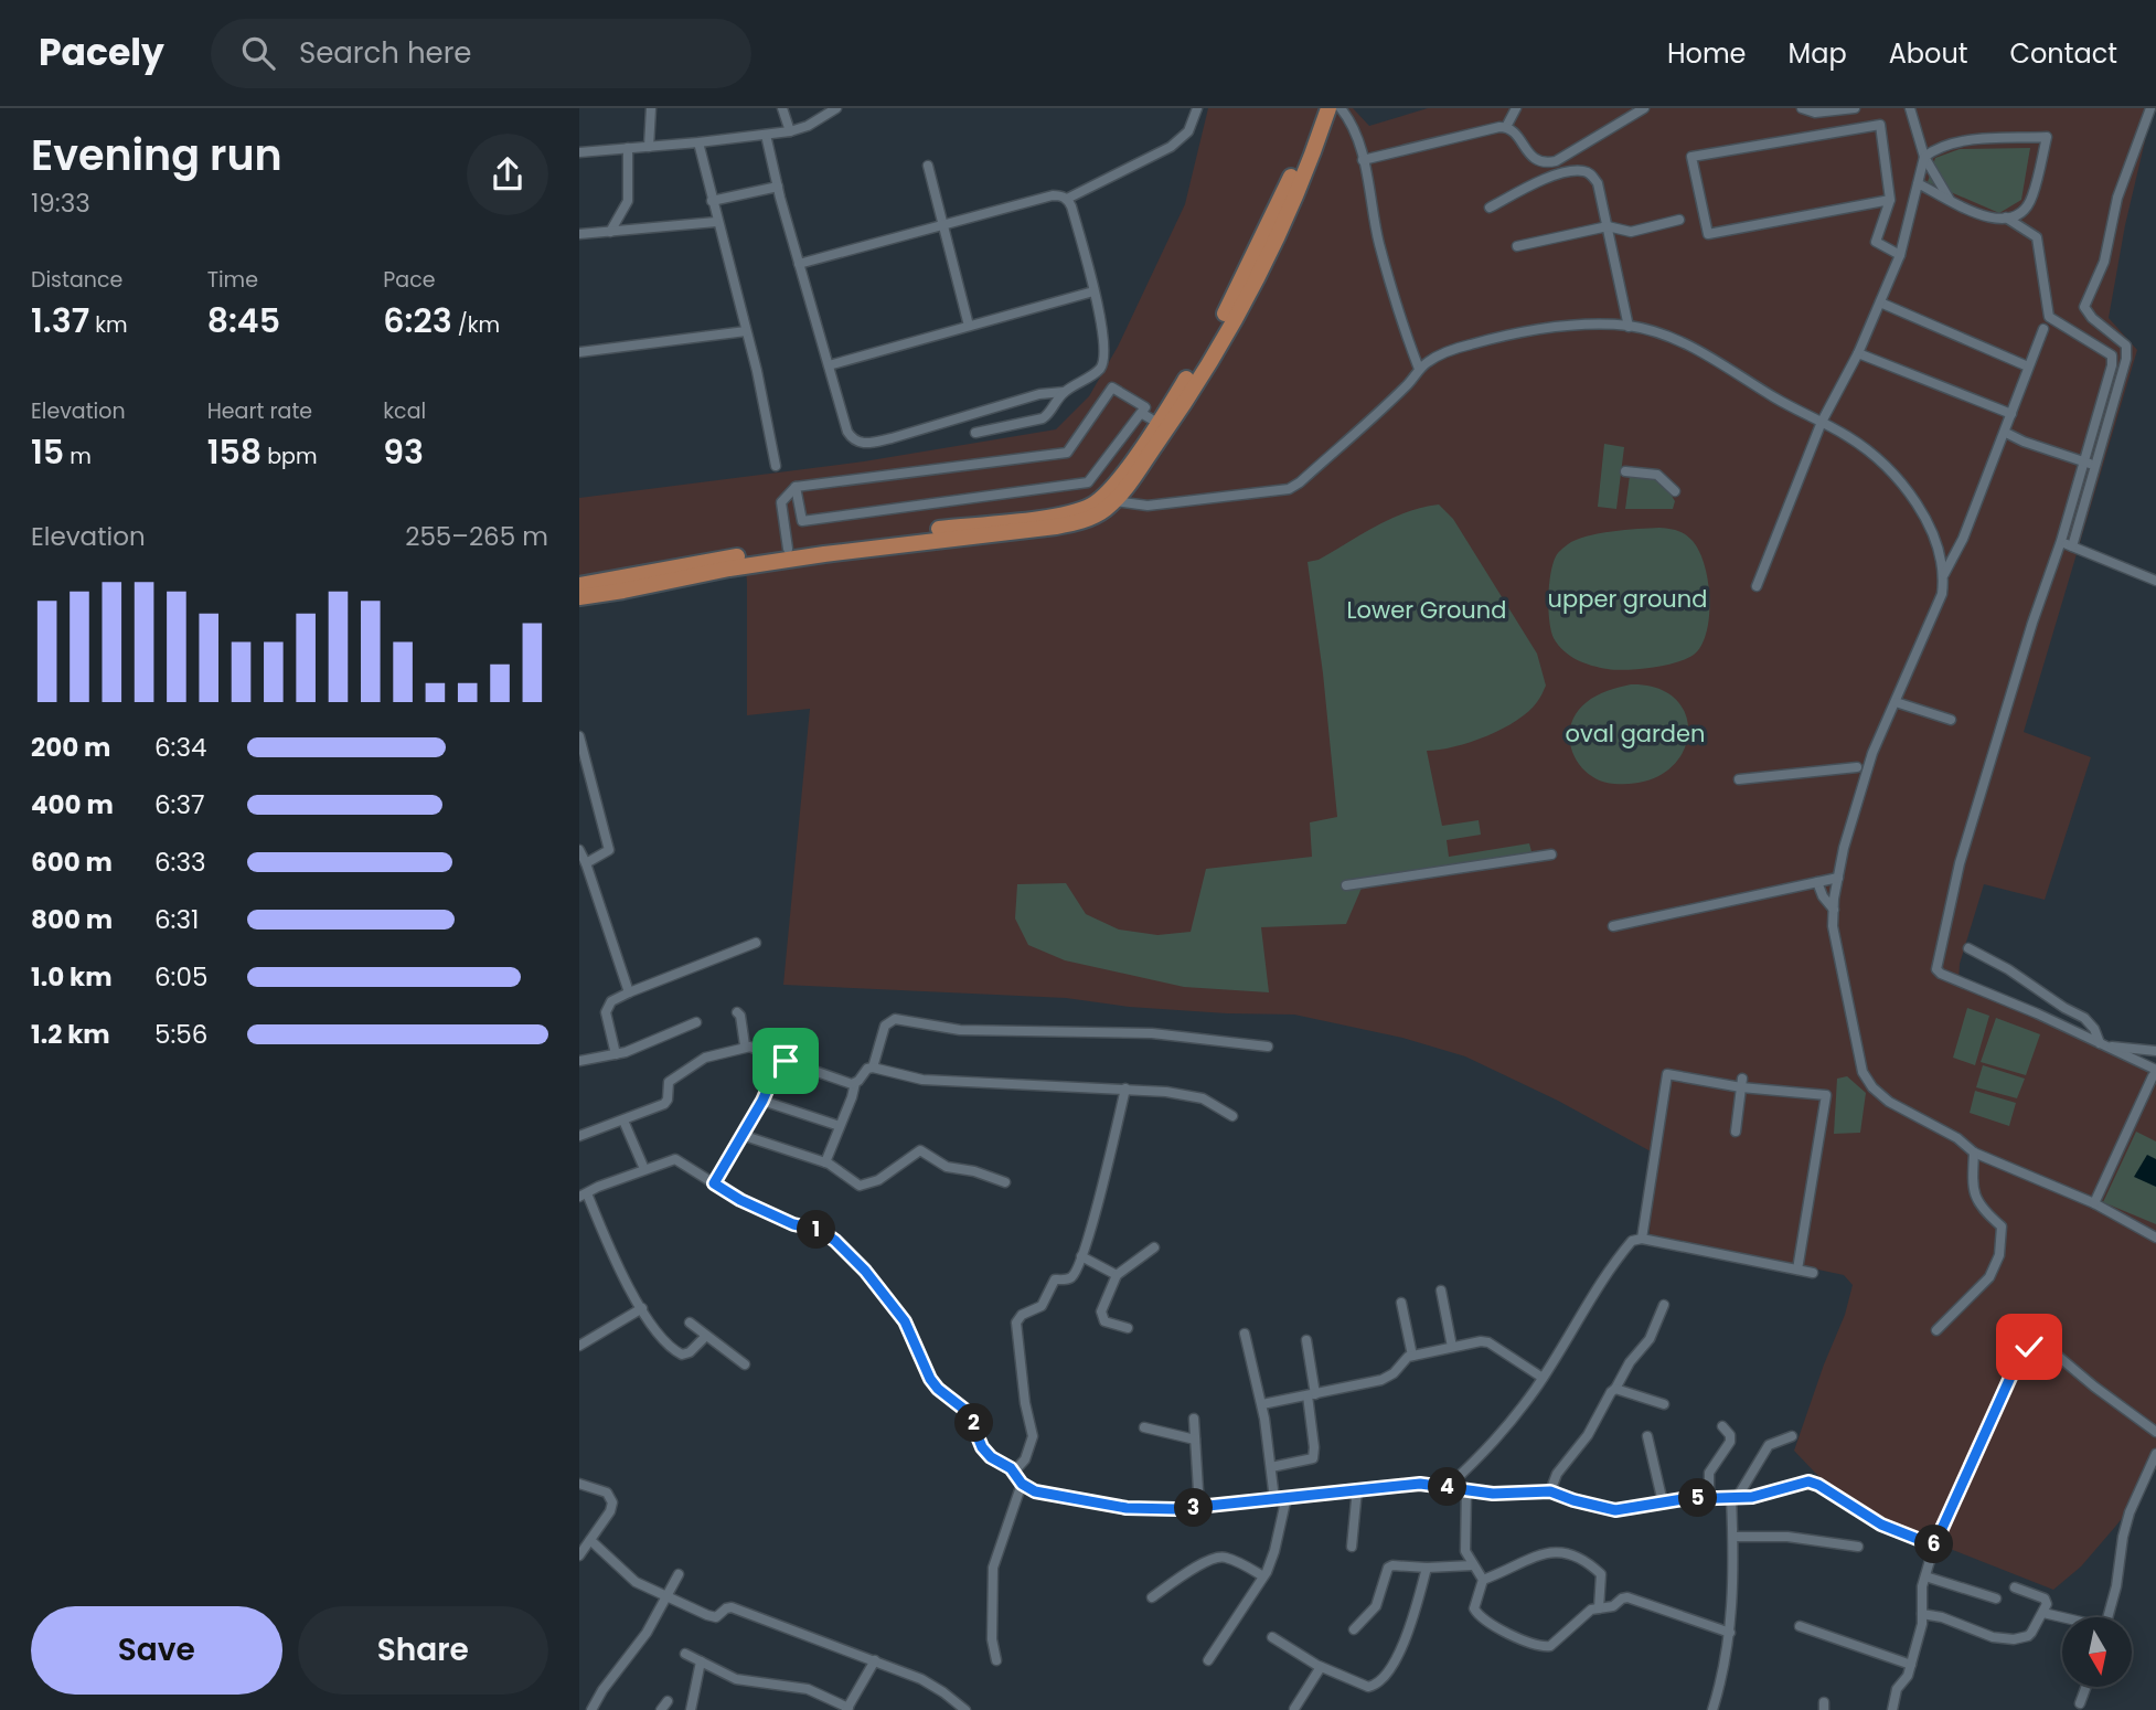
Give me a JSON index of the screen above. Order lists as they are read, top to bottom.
{
  "parks": ["upper ground", "Lower Ground", "oval garden"],
  "north": "bottom",
  "page": {
    "header": "Pacely",
    "search": "Search here",
    "nav": [
      "Home",
      "Map",
      "About",
      "Contact"
    ],
    "heading": ["Evening run", "19:33"],
    "stats": [
      ["Distance", "1.37 km"],
      ["Time", "8:45"],
      ["Pace", "6:23 /km"],
      ["Elevation", "15 m"],
      ["Heart rate", "158 bpm"],
      ["kcal", "93"]
    ],
    "chart": ["Elevation", "255–265 m"],
    "list": [
      {
        "name": "200 m",
        "note": "6:34"
      },
      {
        "name": "400 m",
        "note": "6:37"
      },
      {
        "name": "600 m",
        "note": "6:33"
      },
      {
        "name": "800 m",
        "note": "6:31"
      },
      {
        "name": "1.0 km",
        "note": "6:05"
      },
      {
        "name": "1.2 km",
        "note": "5:56"
      }
    ],
    "pins": [
      "1",
      "2",
      "4",
      "5",
      "3",
      "6"
    ],
    "buttons": ["Save", "Share"]
  }
}
